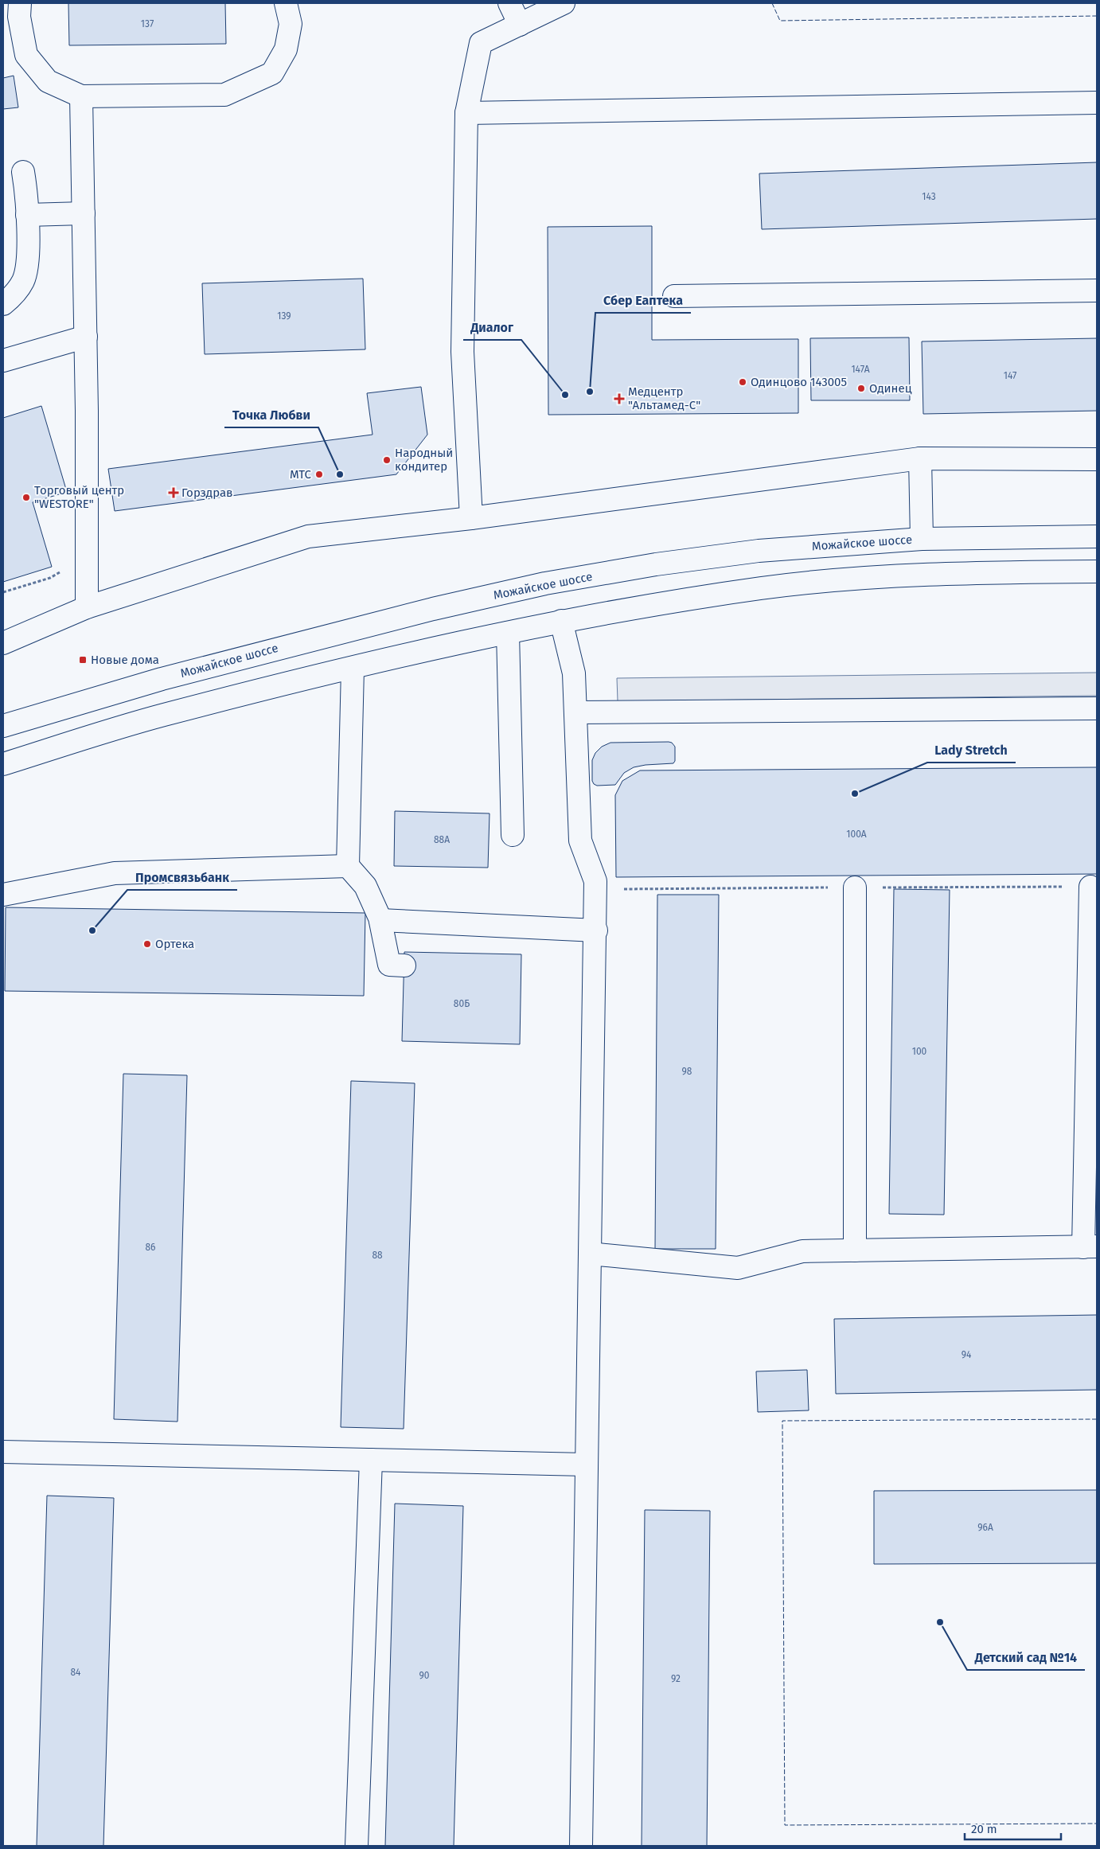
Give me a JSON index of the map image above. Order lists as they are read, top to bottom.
{
  "streets": {
    "main road": ["Можайское шоссе"]
  },
  "places": {
    "other": [
      "Одинцово 143005",
      "Одинец",
      "Сбер Еаптека",
      "Диалог",
      "Народный кондитер",
      "МТС",
      "Точка Любви",
      "Торговый центр \"WESTORE\"",
      "Lady Stretch",
      "Промсвязьбанк",
      "Ортека",
      "Детский сад №14"
    ],
    "health": ["Медцентр \"Альтамед-С\"", "Горздрав"],
    "transit": ["Новые дома"]
  },
  "house_numbers": [
    "137",
    "143",
    "139",
    "147А",
    "147",
    "100А",
    "88А",
    "80Б",
    "100",
    "98",
    "86",
    "88",
    "94",
    "96А",
    "84",
    "90",
    "92"
  ],
  "scale_bar": "20 m"
}
